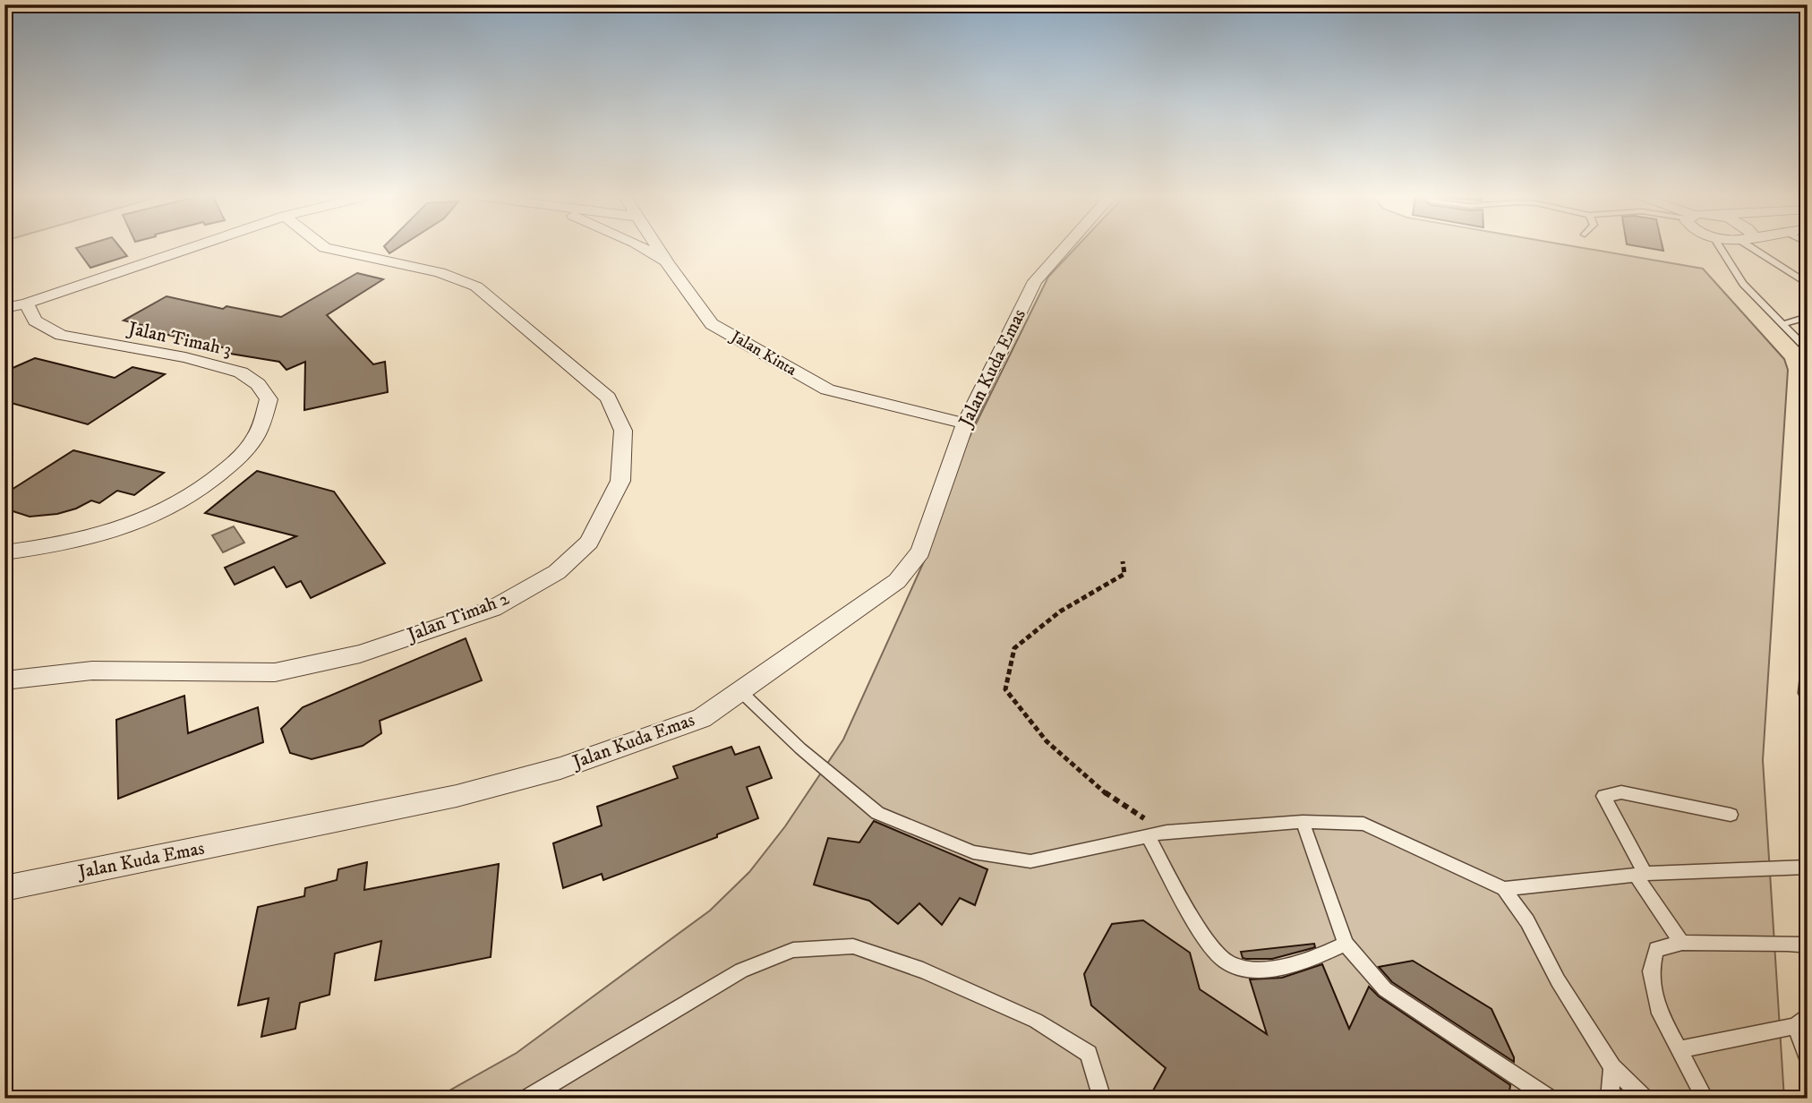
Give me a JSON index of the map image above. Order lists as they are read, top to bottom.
{
  "streets": {
    "street": [
      "Jalan Timah 3",
      "Jalan Kinta",
      "Jalan Kuda Emas",
      "Jalan Timah 2"
    ]
  },
  "crossings": [
    ["Jalan Kinta", "Jalan Kuda Emas"]
  ]
}
